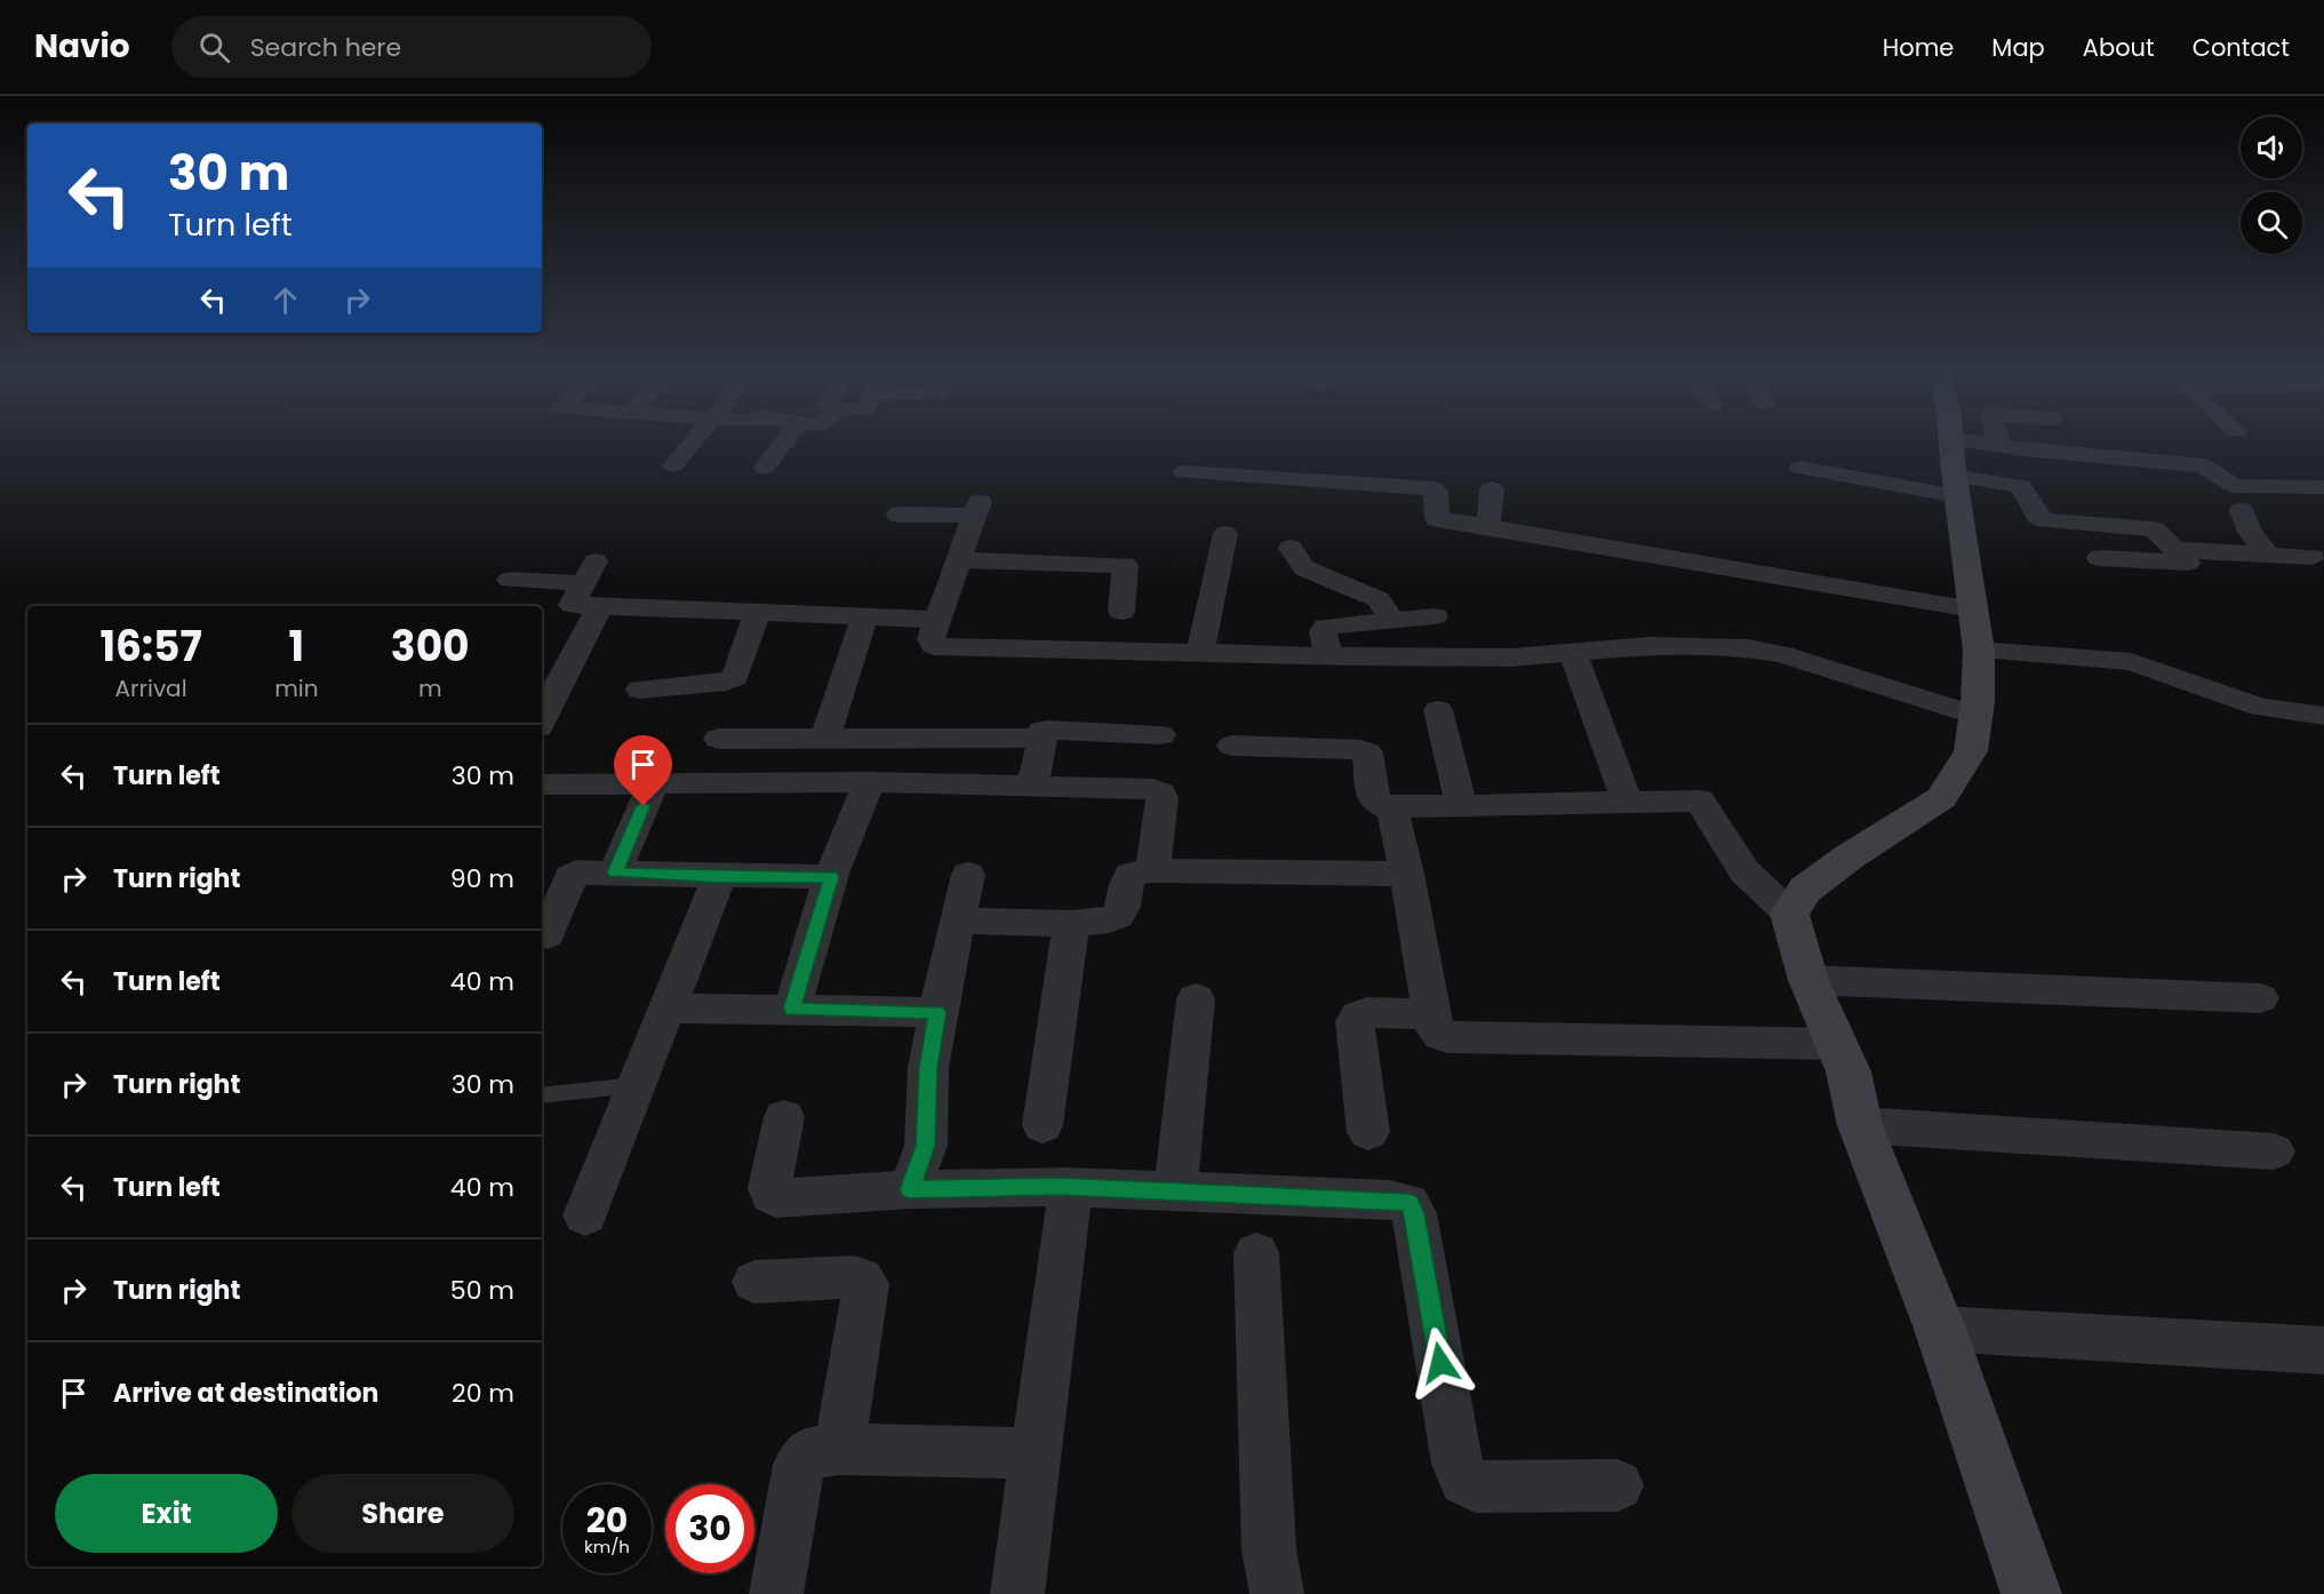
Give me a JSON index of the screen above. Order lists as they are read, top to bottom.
{
  "page": {
    "header": "Navio",
    "search": "Search here",
    "nav": [
      "Home",
      "Map",
      "About",
      "Contact"
    ],
    "turn": ["30 m", "Turn left"],
    "eta": [
      "16:57",
      "Arrival",
      "1",
      "min",
      "300",
      "m"
    ],
    "list": [
      {
        "name": "Turn left",
        "value": "30 m"
      },
      {
        "name": "Turn right",
        "value": "90 m"
      },
      {
        "name": "Turn left",
        "value": "40 m"
      },
      {
        "name": "Turn right",
        "value": "30 m"
      },
      {
        "name": "Turn left",
        "value": "40 m"
      },
      {
        "name": "Turn right",
        "value": "50 m"
      },
      {
        "name": "Arrive at destination",
        "value": "20 m"
      }
    ],
    "buttons": ["Exit", "Share"],
    "speed": "20 km/h",
    "limit": "30"
  }
}
